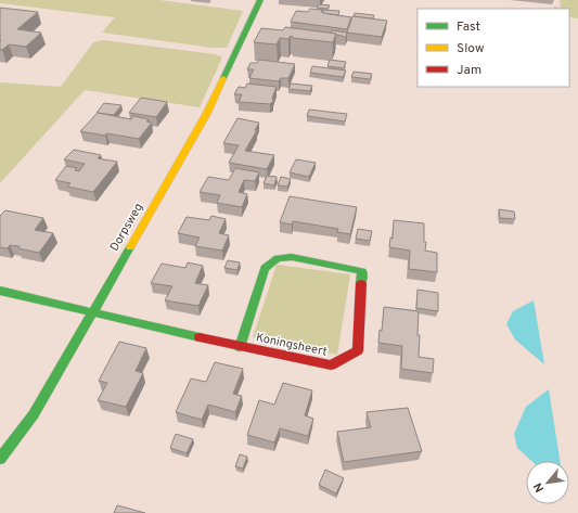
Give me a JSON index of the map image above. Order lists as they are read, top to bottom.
{
  "streets": {
    "street": ["Dorpsweg", "Koningsheert"]
  },
  "crossings": [
    ["Dorpsweg", "Koningsheert"]
  ],
  "legend": ["Fast", "Slow", "Jam"],
  "north": "bottom left"
}
